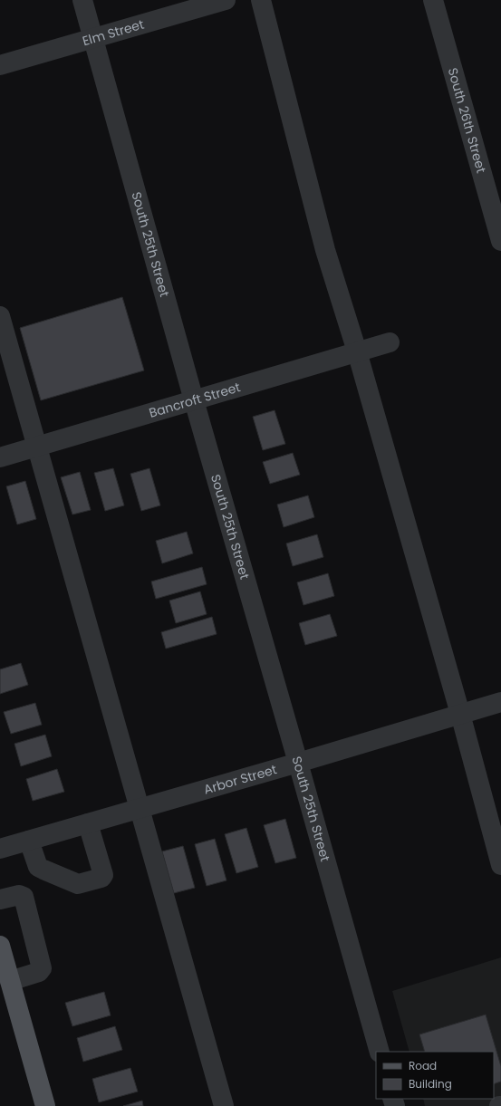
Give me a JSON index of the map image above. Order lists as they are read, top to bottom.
{
  "streets": {
    "street": [
      "Elm Street",
      "South 26th Street",
      "South 25th Street",
      "Bancroft Street",
      "Arbor Street"
    ]
  },
  "crossings": [
    ["Elm Street", "South 25th Street"],
    ["South 25th Street", "Bancroft Street"],
    ["South 25th Street", "Arbor Street"]
  ],
  "legend": ["Road", "Building"]
}
